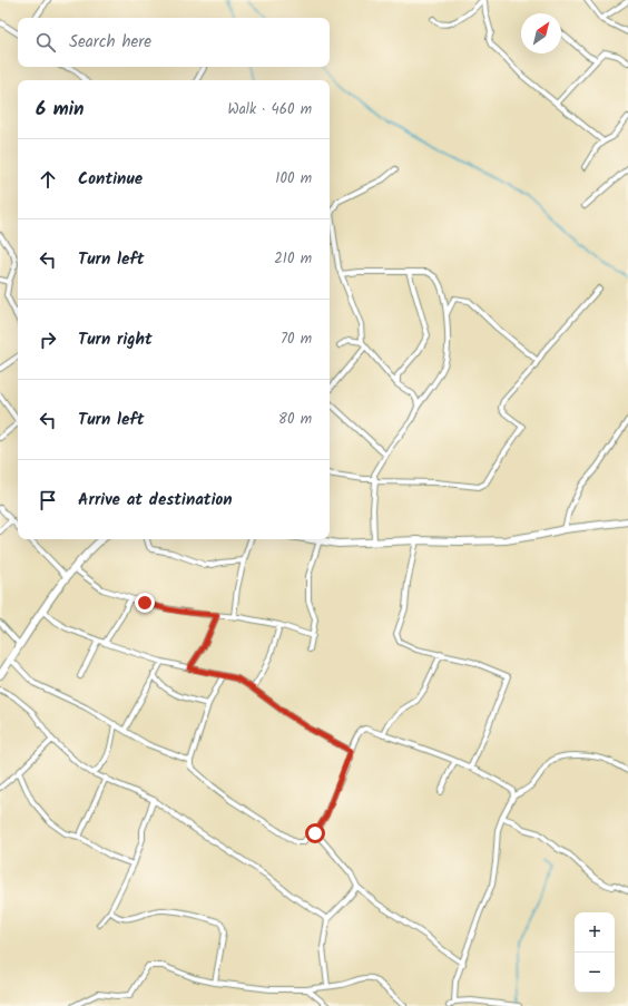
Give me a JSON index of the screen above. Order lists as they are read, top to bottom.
{
  "north": "top right",
  "page": {
    "search": "Search here",
    "heading": ["6 min", "Walk · 460 m"],
    "list": [
      ["Continue", "100 m"],
      ["Turn left", "210 m"],
      ["Turn right", "70 m"],
      ["Turn left", "80 m"],
      "Arrive at destination"
    ],
    "map_buttons": ["+", "−"]
  }
}
